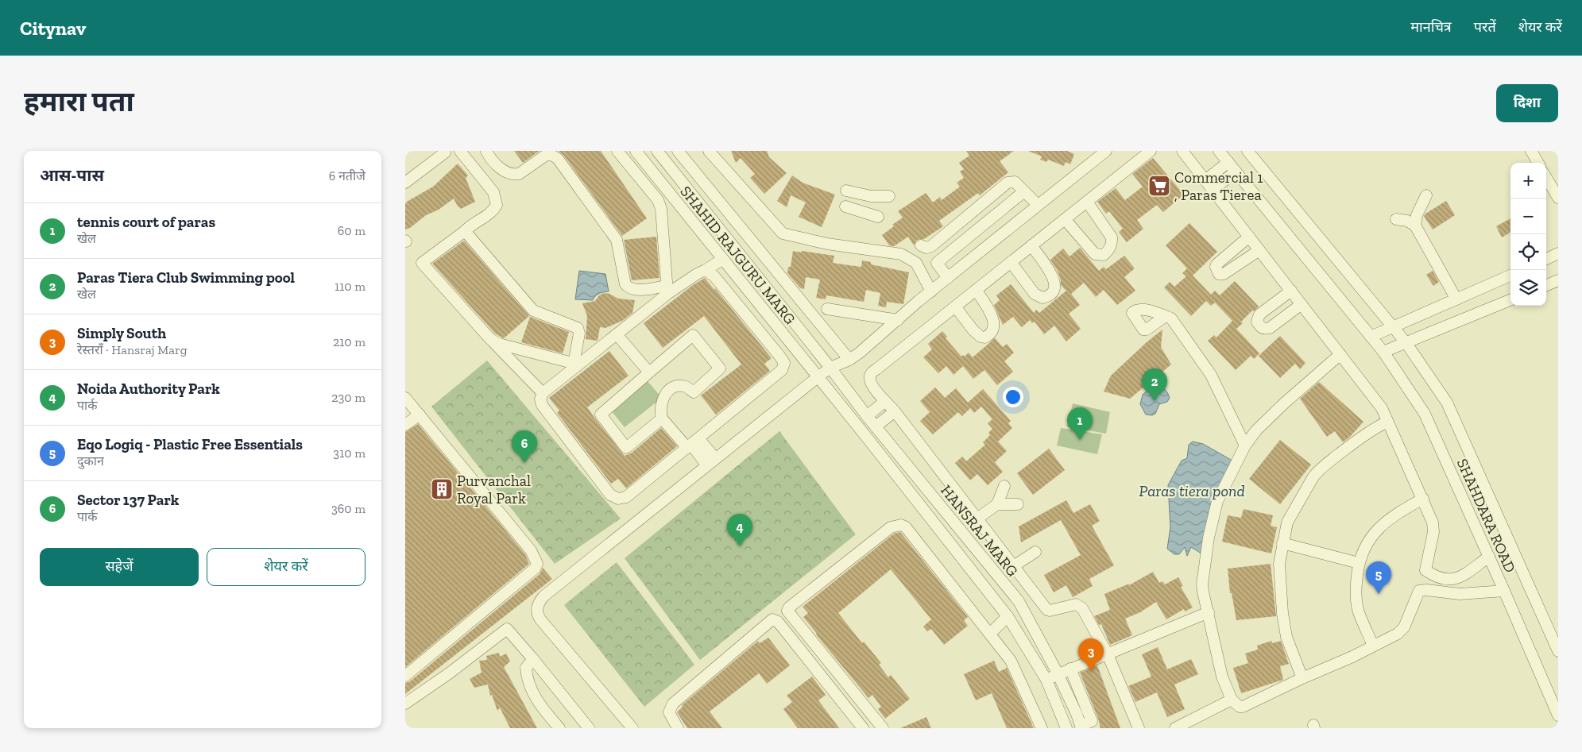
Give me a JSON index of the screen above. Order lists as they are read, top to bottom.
{
  "streets": {
    "street": ["SHAHID RAJGURU MARG", "SHAHDARA ROAD", "HANSRAJ MARG"]
  },
  "crossings": [
    ["SHAHID RAJGURU MARG", "HANSRAJ MARG"]
  ],
  "water": ["Paras tiera pond"],
  "places": {
    "supermarket": ["Commercial 1 , Paras Tierea"],
    "building": ["Purvanchal Royal Park"]
  },
  "page": {
    "header": "Citynav",
    "nav": ["मानचित्र", "परतें", "शेयर करें"],
    "buttons": [
      "दिशा",
      ["सहेजें", "शेयर करें"]
    ],
    "title": "हमारा पता",
    "heading": ["आस-पास", "6 नतीजे"],
    "map_buttons": ["+", "−"],
    "list": [
      {
        "mark": "1",
        "name": "tennis court of paras",
        "note": "खेल",
        "value": "60 m"
      },
      {
        "mark": "2",
        "name": "Paras Tiera Club Swimming pool",
        "note": "खेल",
        "value": "110 m"
      },
      {
        "mark": "3",
        "name": "Simply South",
        "note": "रेस्तराँ · Hansraj Marg",
        "value": "210 m"
      },
      {
        "mark": "4",
        "name": "Noida Authority Park",
        "note": "पार्क",
        "value": "230 m"
      },
      {
        "mark": "5",
        "name": "Eqo Logiq - Plastic Free Essentials",
        "note": "दुकान",
        "value": "310 m"
      },
      {
        "mark": "6",
        "name": "Sector 137 Park",
        "note": "पार्क",
        "value": "360 m"
      }
    ],
    "pins": [
      "2",
      "1",
      "6",
      "4",
      "5",
      "3"
    ]
  }
}
